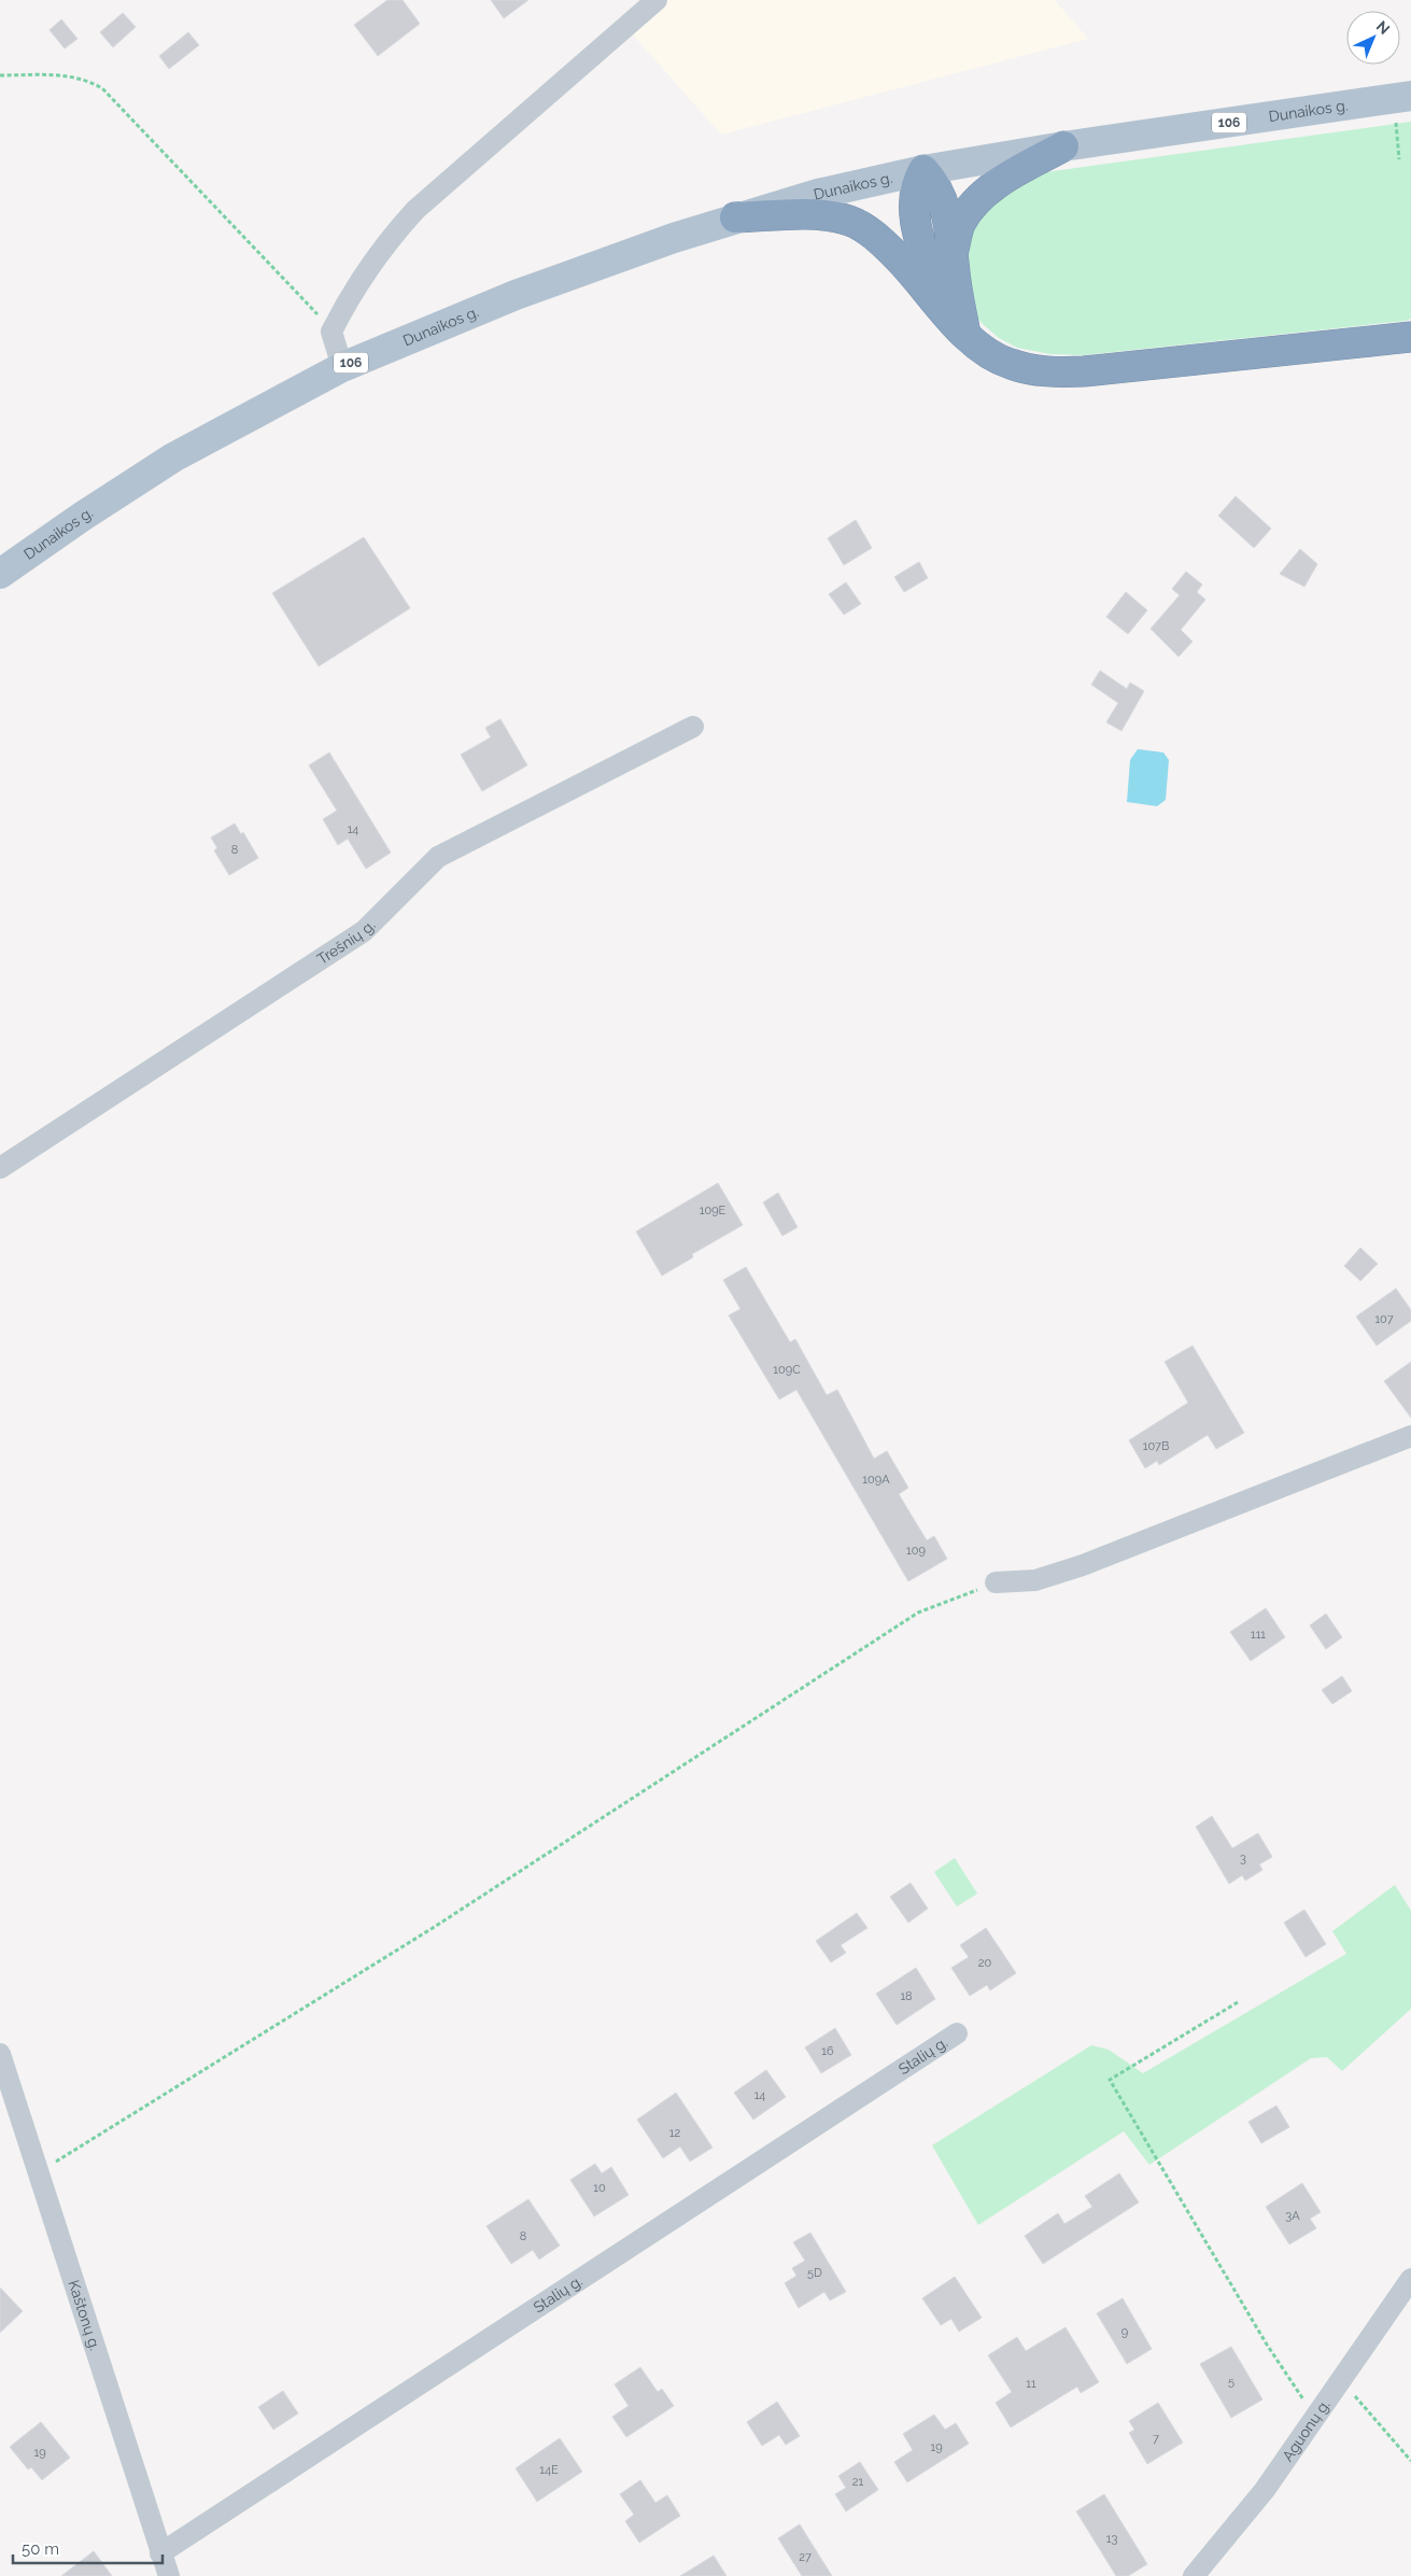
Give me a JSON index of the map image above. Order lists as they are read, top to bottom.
{
  "streets": {
    "main road": ["Dunaikos g.", "106"],
    "street": [
      "Trešnių g.",
      "Stalių g.",
      "Kaštonų g.",
      "Aguonų g."
    ]
  },
  "crossings": [
    ["Dunaikos g.", "106"],
    ["Stalių g.", "Kaštonų g."]
  ],
  "house_numbers": [
    "14",
    "8",
    "109E",
    "107",
    "109C",
    "107B",
    "109A",
    "109",
    "111",
    "3",
    "20",
    "18",
    "16",
    "14",
    "12",
    "10",
    "3A",
    "8",
    "5D",
    "9",
    "5",
    "11",
    "7",
    "19",
    "19",
    "14E",
    "21",
    "13",
    "27"
  ],
  "scale_bar": "50 m",
  "north": "top right"
}
